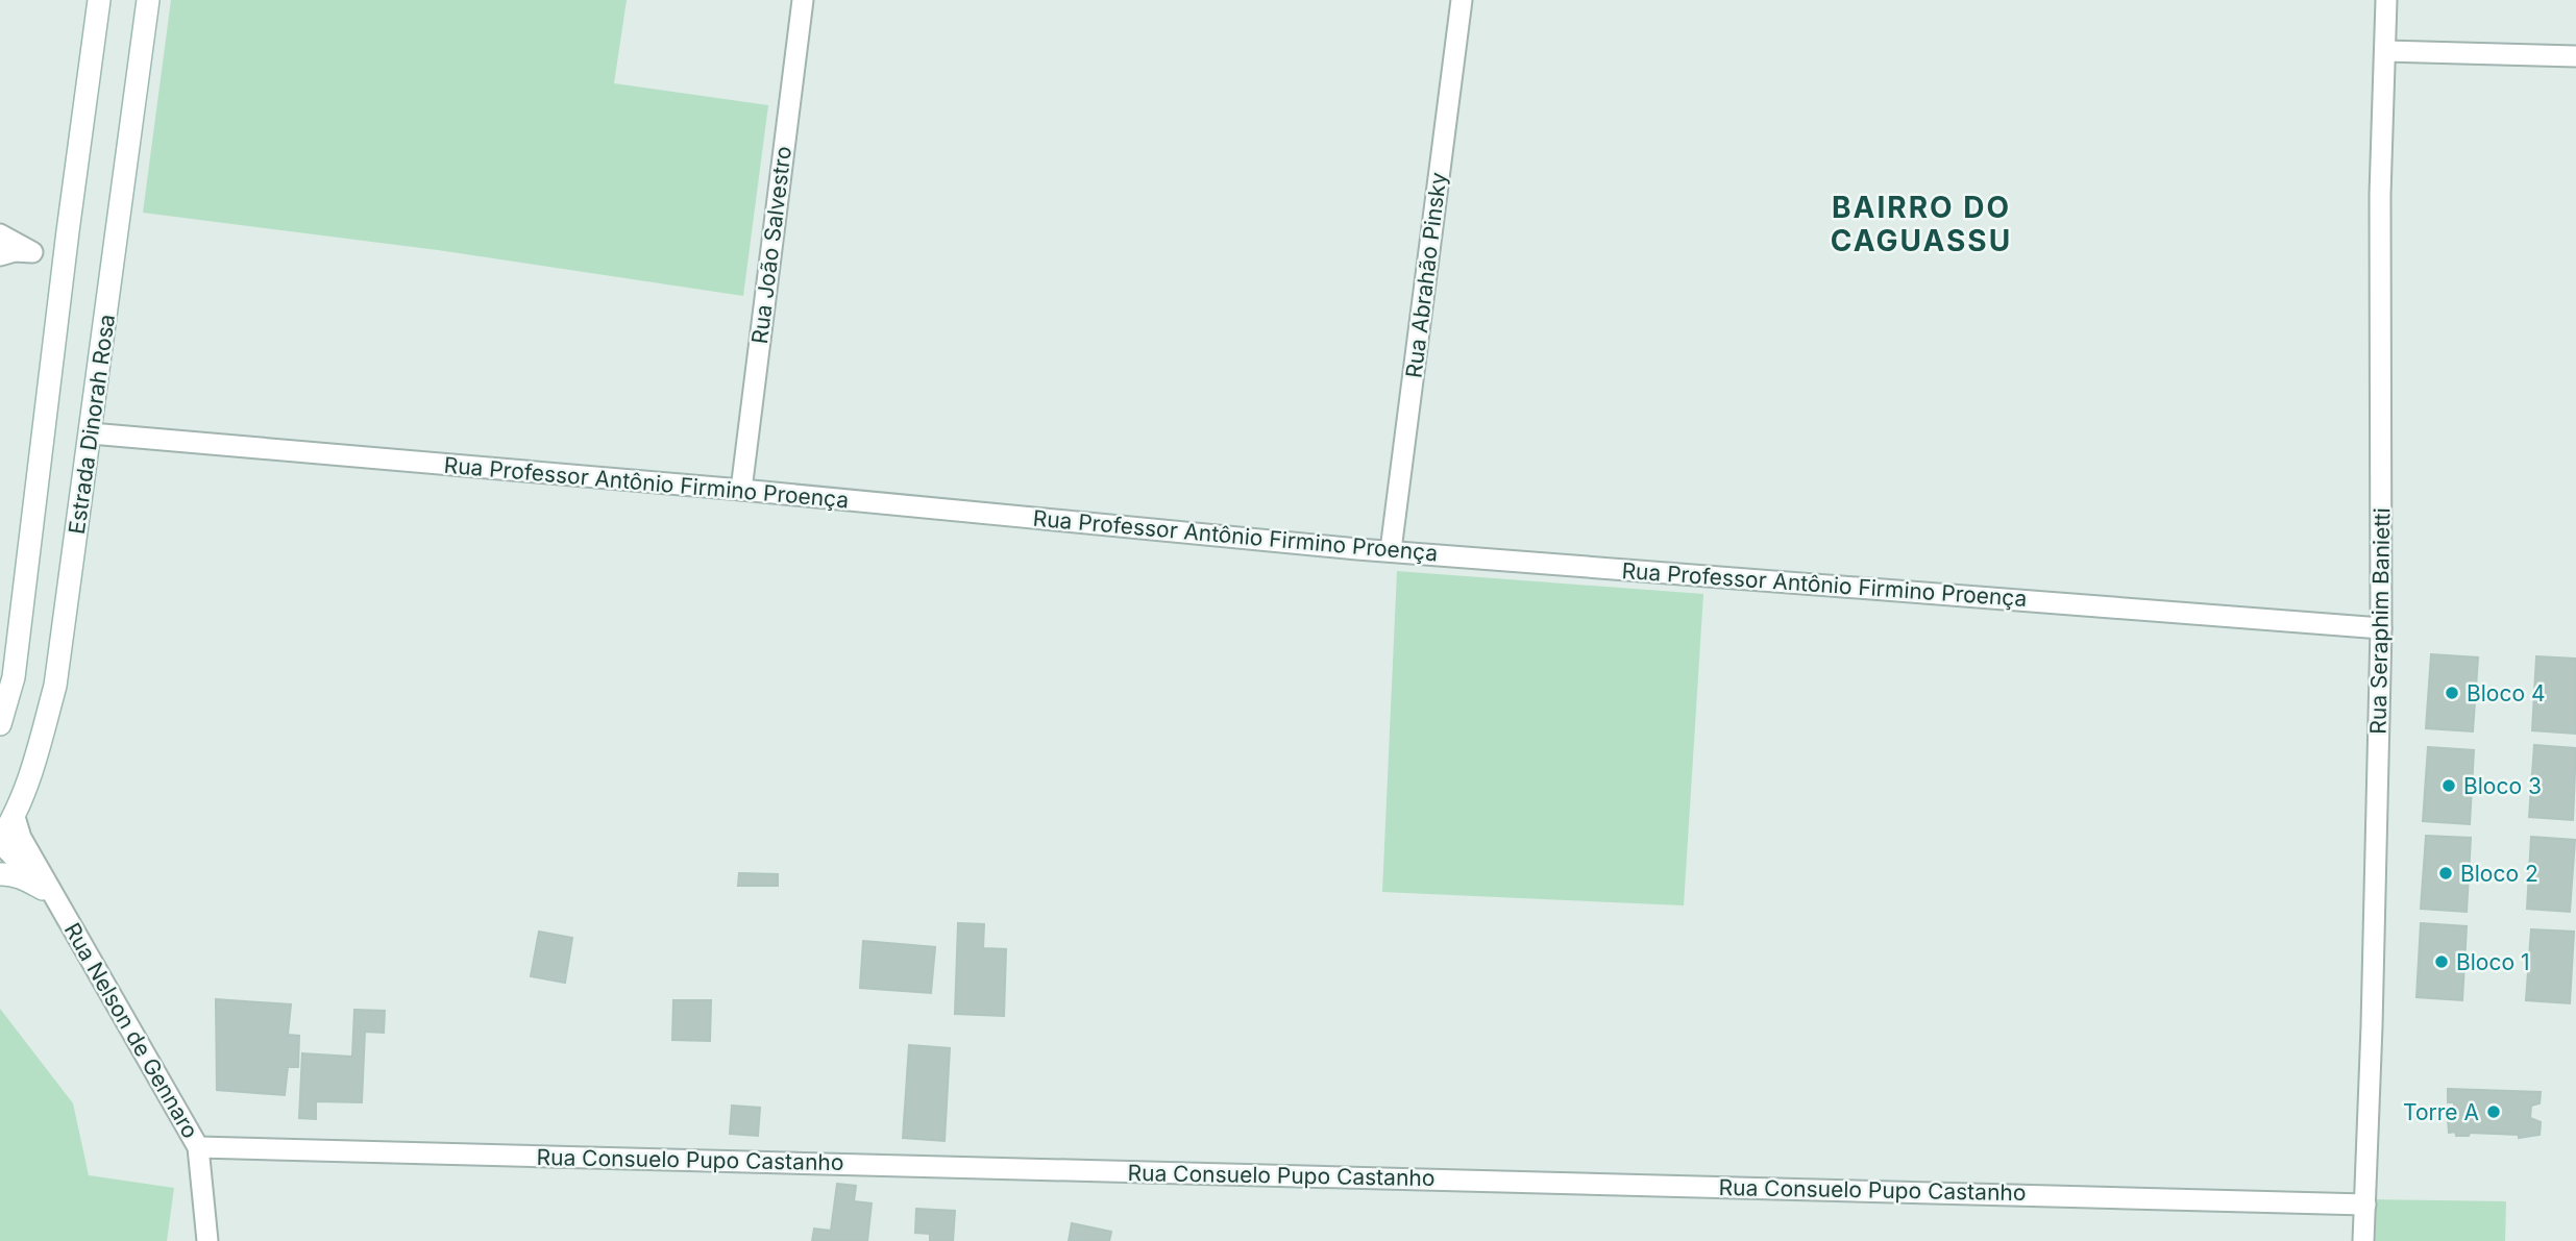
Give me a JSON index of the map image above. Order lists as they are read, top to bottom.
{
  "streets": {
    "main road": ["Estrada Dinorah Rosa"],
    "street": [
      "Rua João Salvestro",
      "Rua Abrahão Pinsky",
      "Rua Professor Antônio Firmino Proença",
      "Rua Seraphim Banietti",
      "Rua Nelson de Gennaro",
      "Rua Consuelo Pupo Castanho"
    ]
  },
  "crossings": [
    ["Rua João Salvestro", "Rua Professor Antônio Firmino Proença"],
    ["Rua Abrahão Pinsky", "Rua Professor Antônio Firmino Proença"],
    ["Estrada Dinorah Rosa", "Rua Professor Antônio Firmino Proença"],
    ["Estrada Dinorah Rosa", "Rua Nelson de Gennaro"],
    ["Rua Professor Antônio Firmino Proença", "Rua Seraphim Banietti"],
    ["Rua Seraphim Banietti", "Rua Consuelo Pupo Castanho"],
    ["Rua Nelson de Gennaro", "Rua Consuelo Pupo Castanho"]
  ],
  "districts": ["BAIRRO DO CAGUASSU"],
  "places": [
    "Bloco 4",
    "Bloco 3",
    "Bloco 2",
    "Bloco 1",
    "Torre A"
  ]
}
